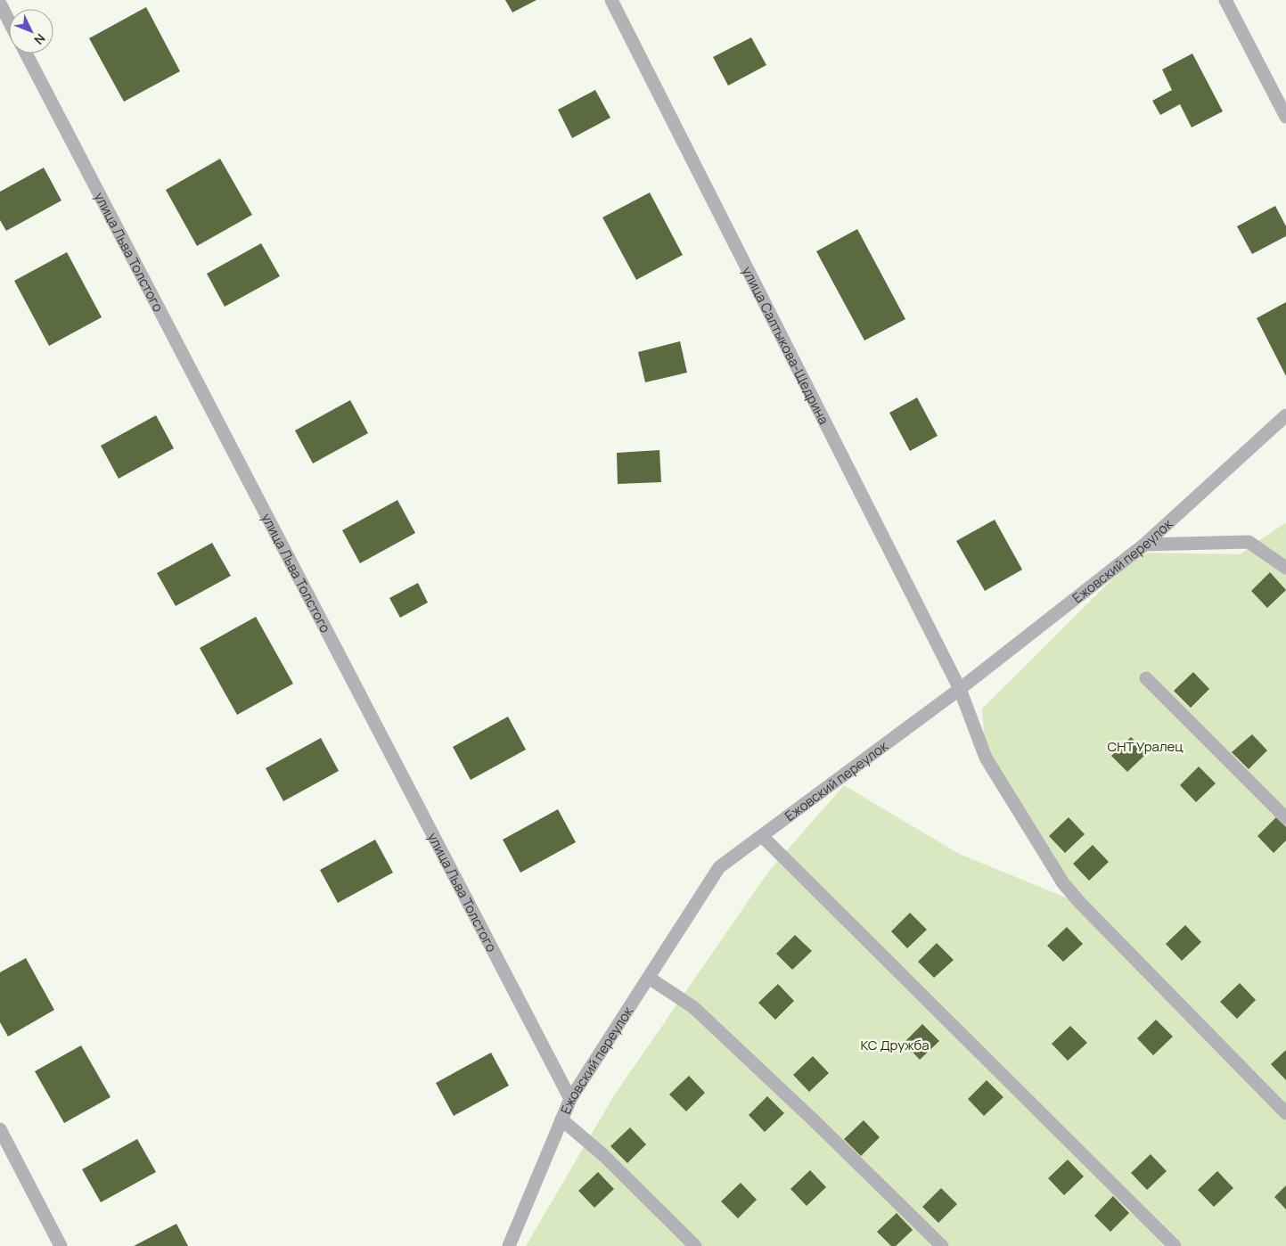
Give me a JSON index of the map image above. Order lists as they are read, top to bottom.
{
  "streets": {
    "street": ["улица Льва Толстого", "улица Салтыкова-Щедрина", "Ежовский переулок"]
  },
  "crossings": [
    ["улица Льва Толстого", "Ежовский переулок"],
    ["улица Салтыкова-Щедрина", "Ежовский переулок"]
  ],
  "parks": ["СНТ Уралец", "КС Дружба"],
  "north": "bottom right"
}
